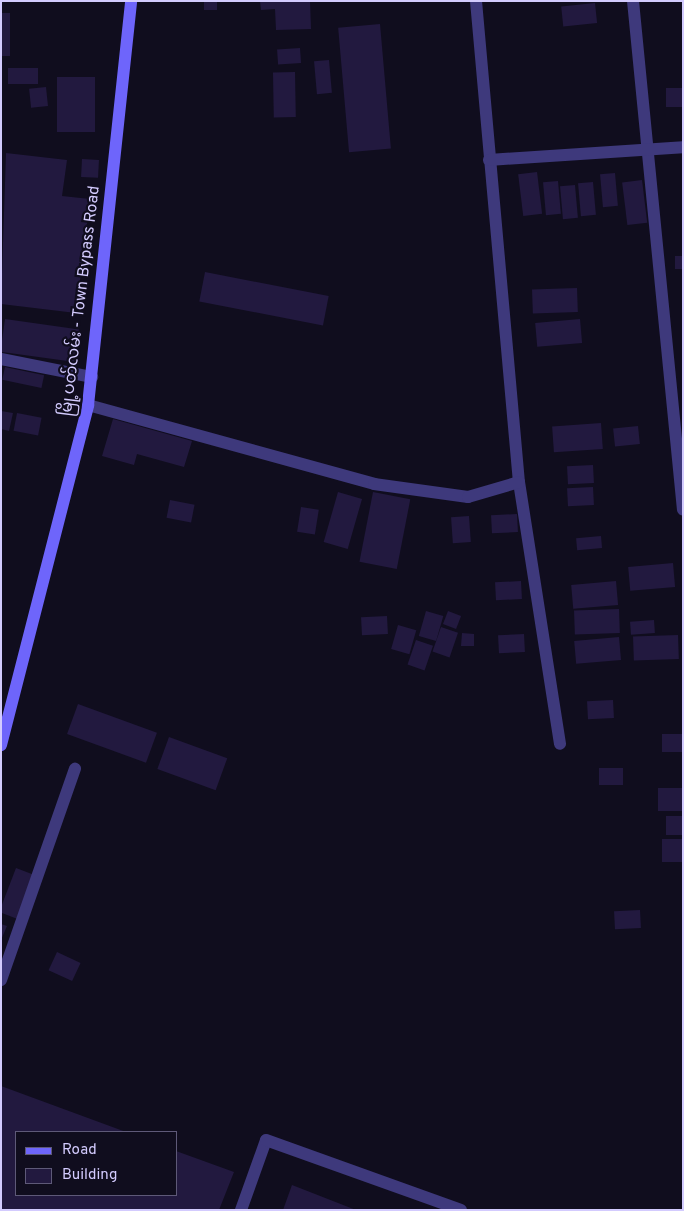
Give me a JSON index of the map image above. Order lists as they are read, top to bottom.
{
  "streets": {
    "main road": ["မြို့ပတ်လမ်း - Town Bypass Road"]
  },
  "legend": ["Road", "Building"]
}
